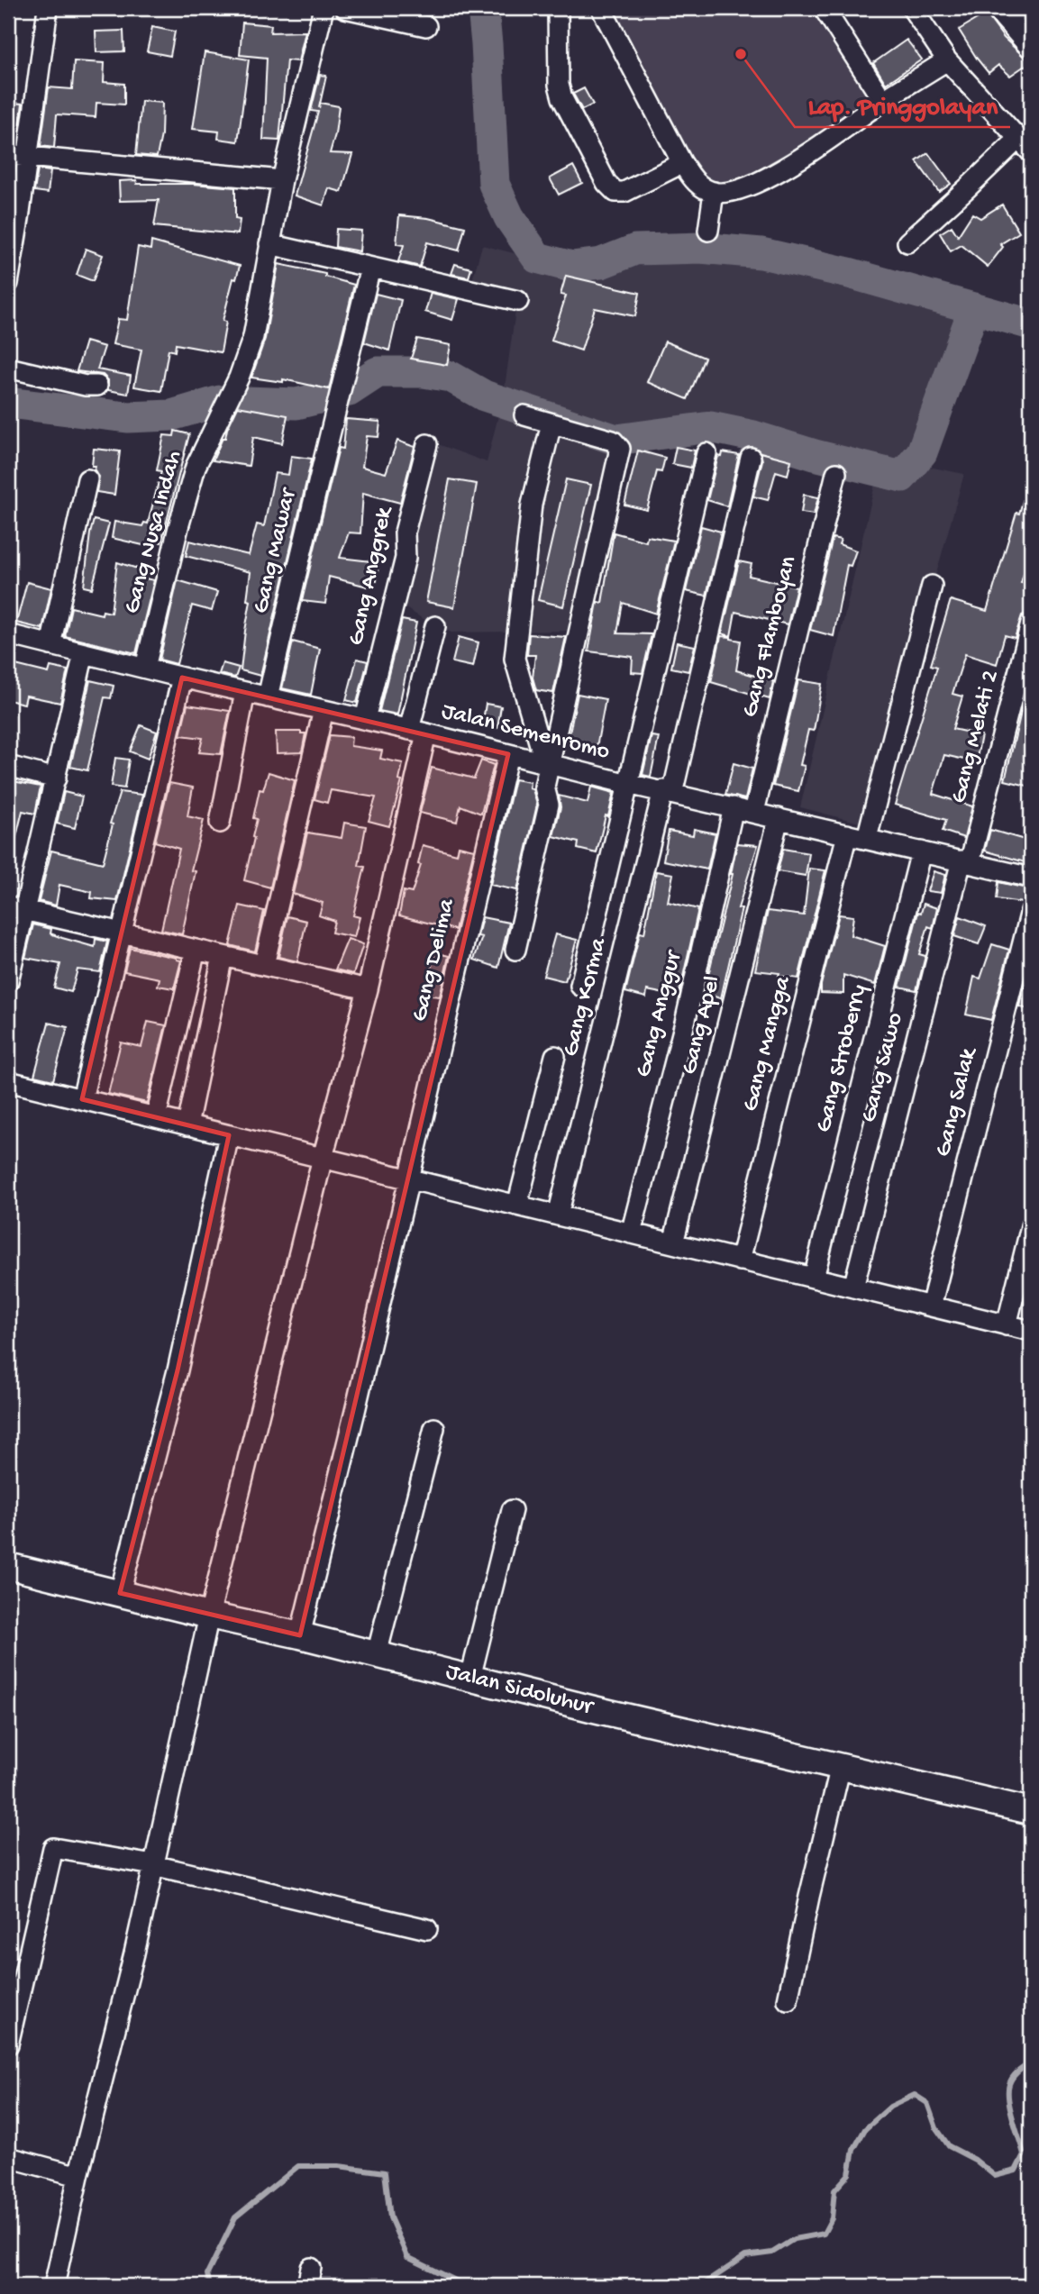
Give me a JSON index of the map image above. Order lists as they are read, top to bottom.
{
  "streets": {
    "main road": ["Jalan Sidoluhur"],
    "street": [
      "Gang Nusa Indah",
      "Gang Mawar",
      "Gang Anggrek",
      "Gang Flamboyan",
      "Jalan Semenromo",
      "Gang Melati 2",
      "Gang Delima",
      "Gang Korma",
      "Gang Anggur",
      "Gang Apel",
      "Gang Mangga",
      "Gang Stroberry",
      "Gang Sawo",
      "Gang Salak"
    ]
  },
  "crossings": [
    ["Gang Nusa Indah", "Jalan Semenromo"],
    ["Gang Mawar", "Jalan Semenromo"],
    ["Gang Anggrek", "Jalan Semenromo"],
    ["Gang Flamboyan", "Jalan Semenromo"],
    ["Jalan Semenromo", "Gang Melati 2"],
    ["Jalan Semenromo", "Gang Delima"],
    ["Jalan Semenromo", "Gang Korma"],
    ["Jalan Semenromo", "Gang Anggur"],
    ["Jalan Semenromo", "Gang Apel"],
    ["Jalan Semenromo", "Gang Mangga"],
    ["Jalan Semenromo", "Gang Stroberry"],
    ["Jalan Semenromo", "Gang Sawo"],
    ["Gang Melati 2", "Gang Sawo"],
    ["Gang Delima", "Jalan Sidoluhur"]
  ],
  "places": ["Lap. Pringgolayan"]
}
